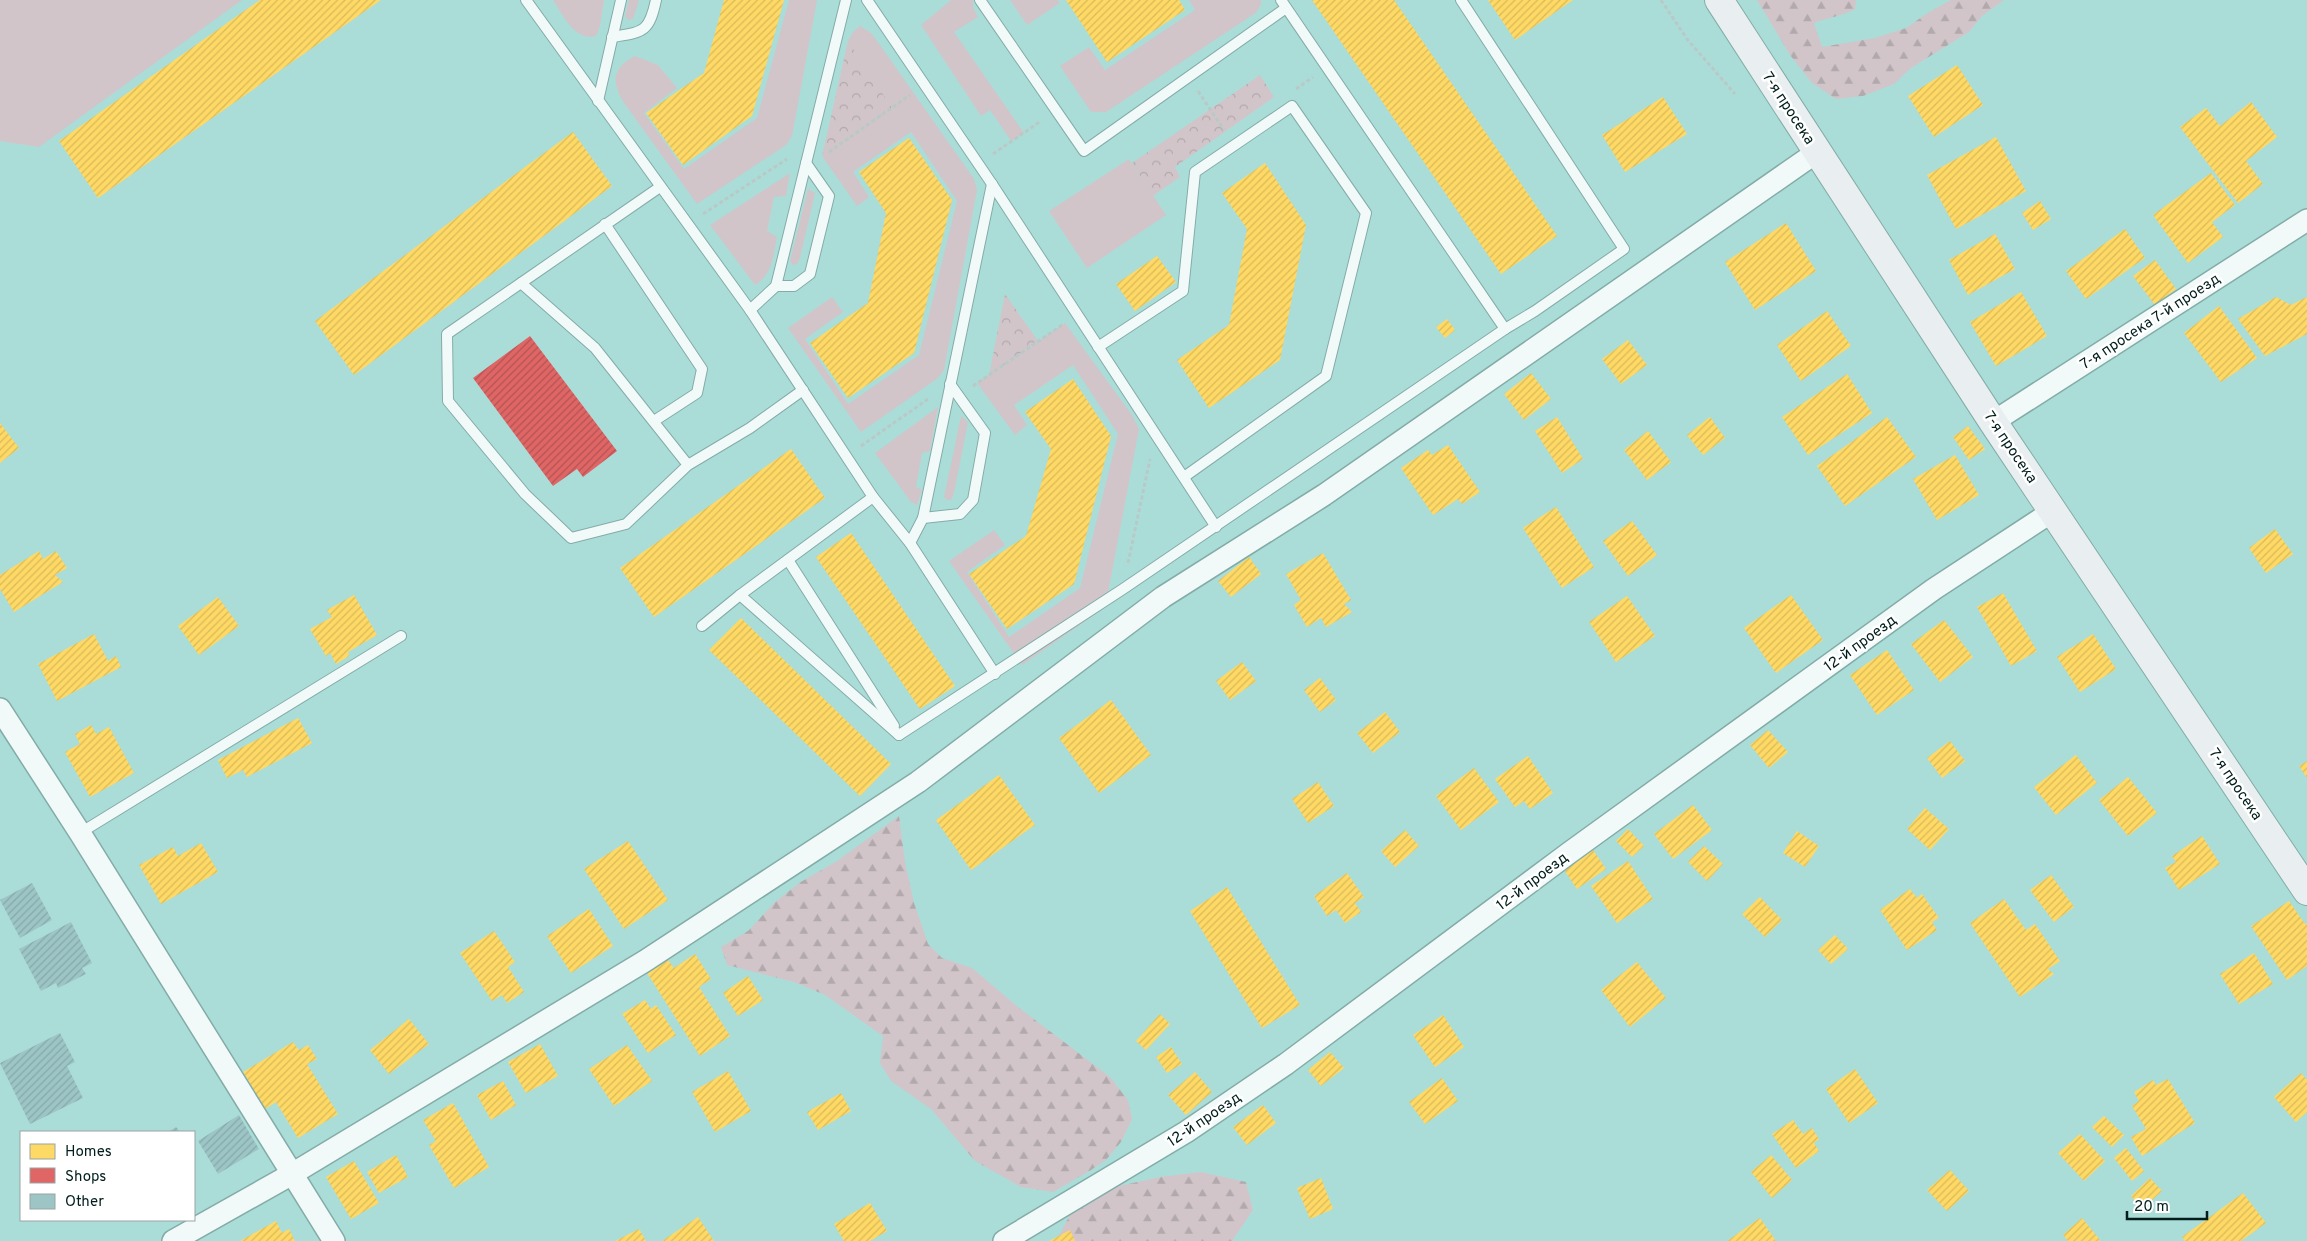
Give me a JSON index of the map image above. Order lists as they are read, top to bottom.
{
  "streets": {
    "street": ["7-я просека", "7-я просека 7-й проезд", "12-й проезд"]
  },
  "crossings": [
    ["7-я просека", "7-я просека 7-й проезд"],
    ["7-я просека", "12-й проезд"]
  ],
  "legend": ["Homes", "Shops", "Other"],
  "scale_bar": "20 m"
}
